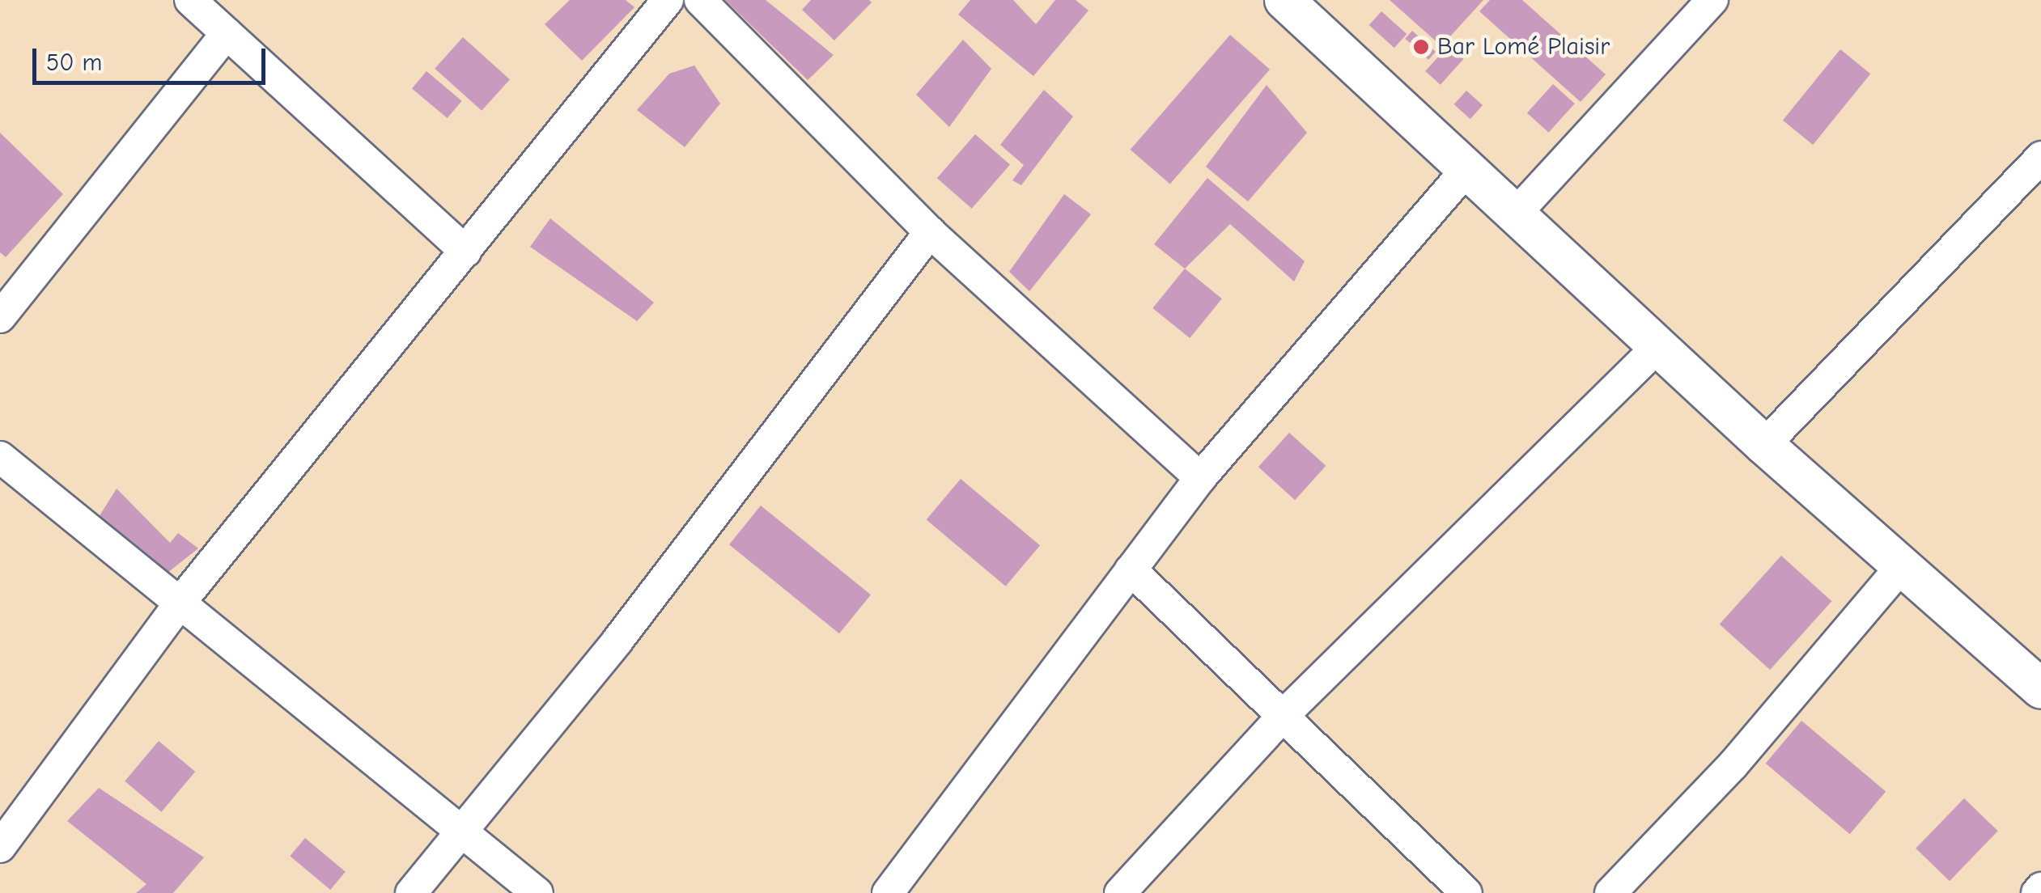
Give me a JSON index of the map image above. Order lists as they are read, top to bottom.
{
  "places": ["Bar Lomé Plaisir"],
  "scale_bar": "50 m"
}
